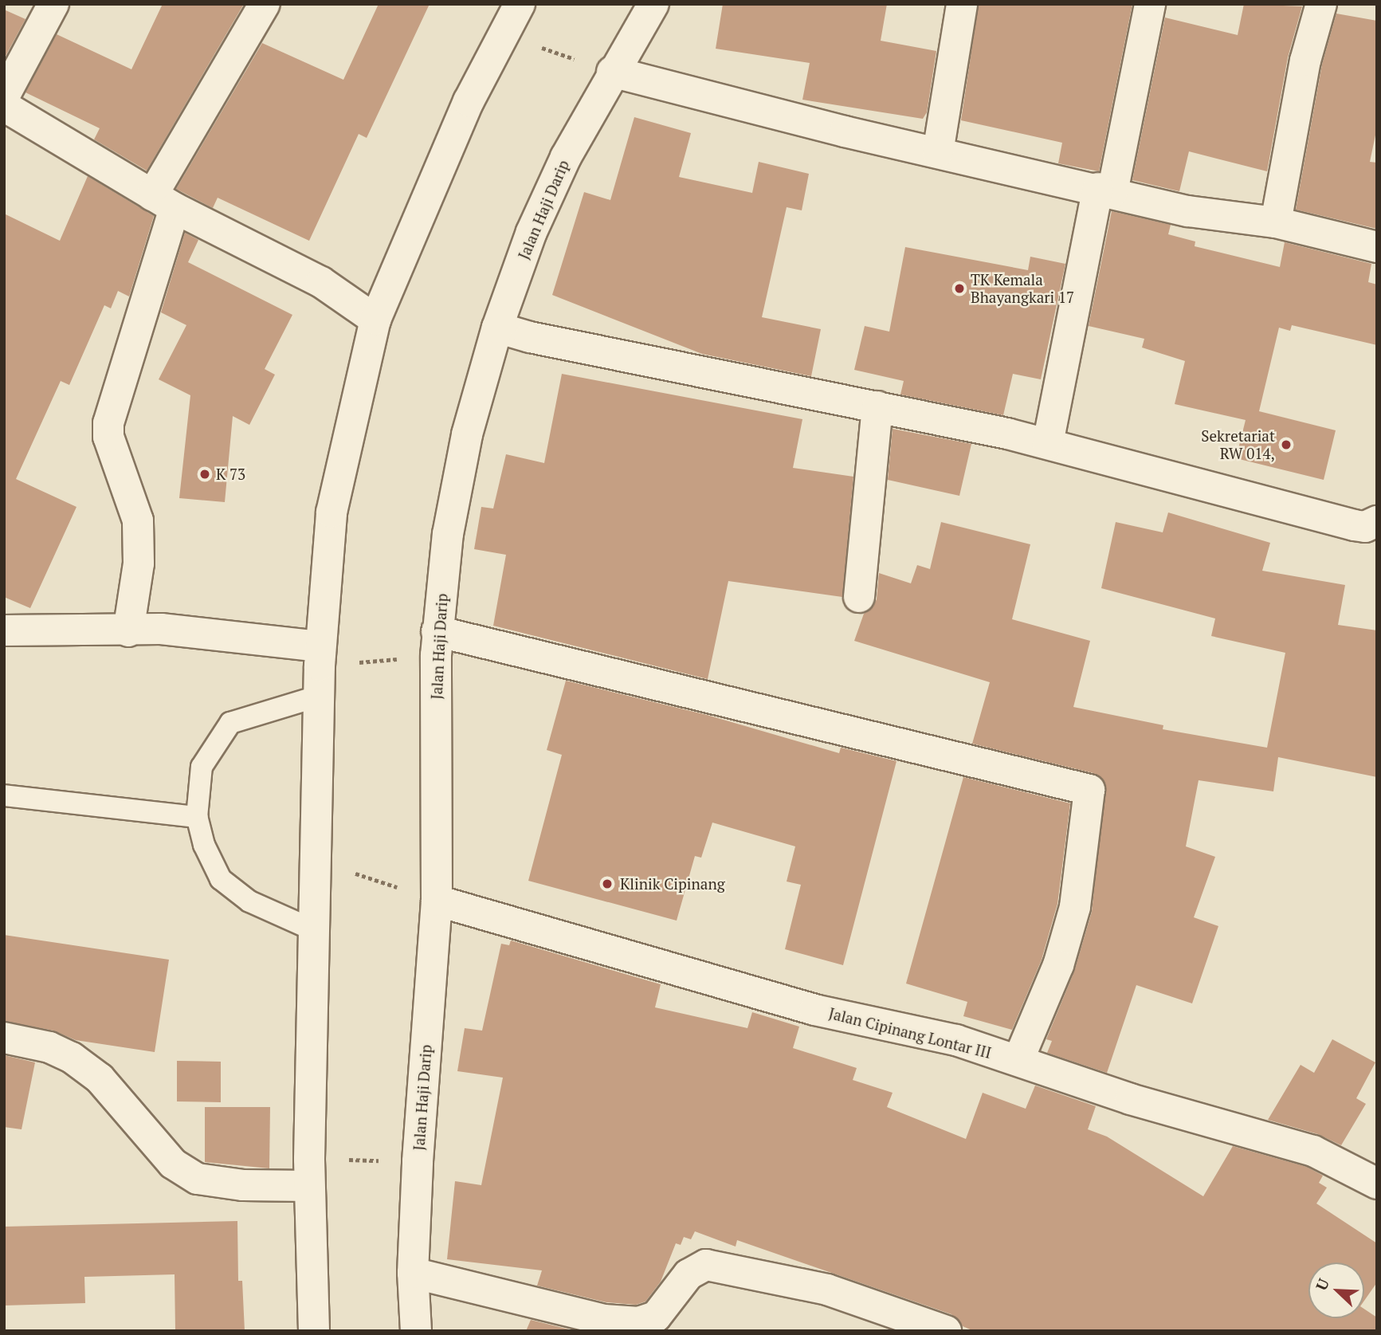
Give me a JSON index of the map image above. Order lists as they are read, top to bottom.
{
  "streets": {
    "street": ["Jalan Haji Darip", "Jalan Cipinang Lontar III"]
  },
  "crossings": [
    ["Jalan Haji Darip", "Jalan Cipinang Lontar III"]
  ],
  "places": [
    "TK Kemala Bhayangkari 17",
    "Sekretariat RW 014,",
    "K 73",
    "Klinik Cipinang"
  ],
  "north": "top left"
}
